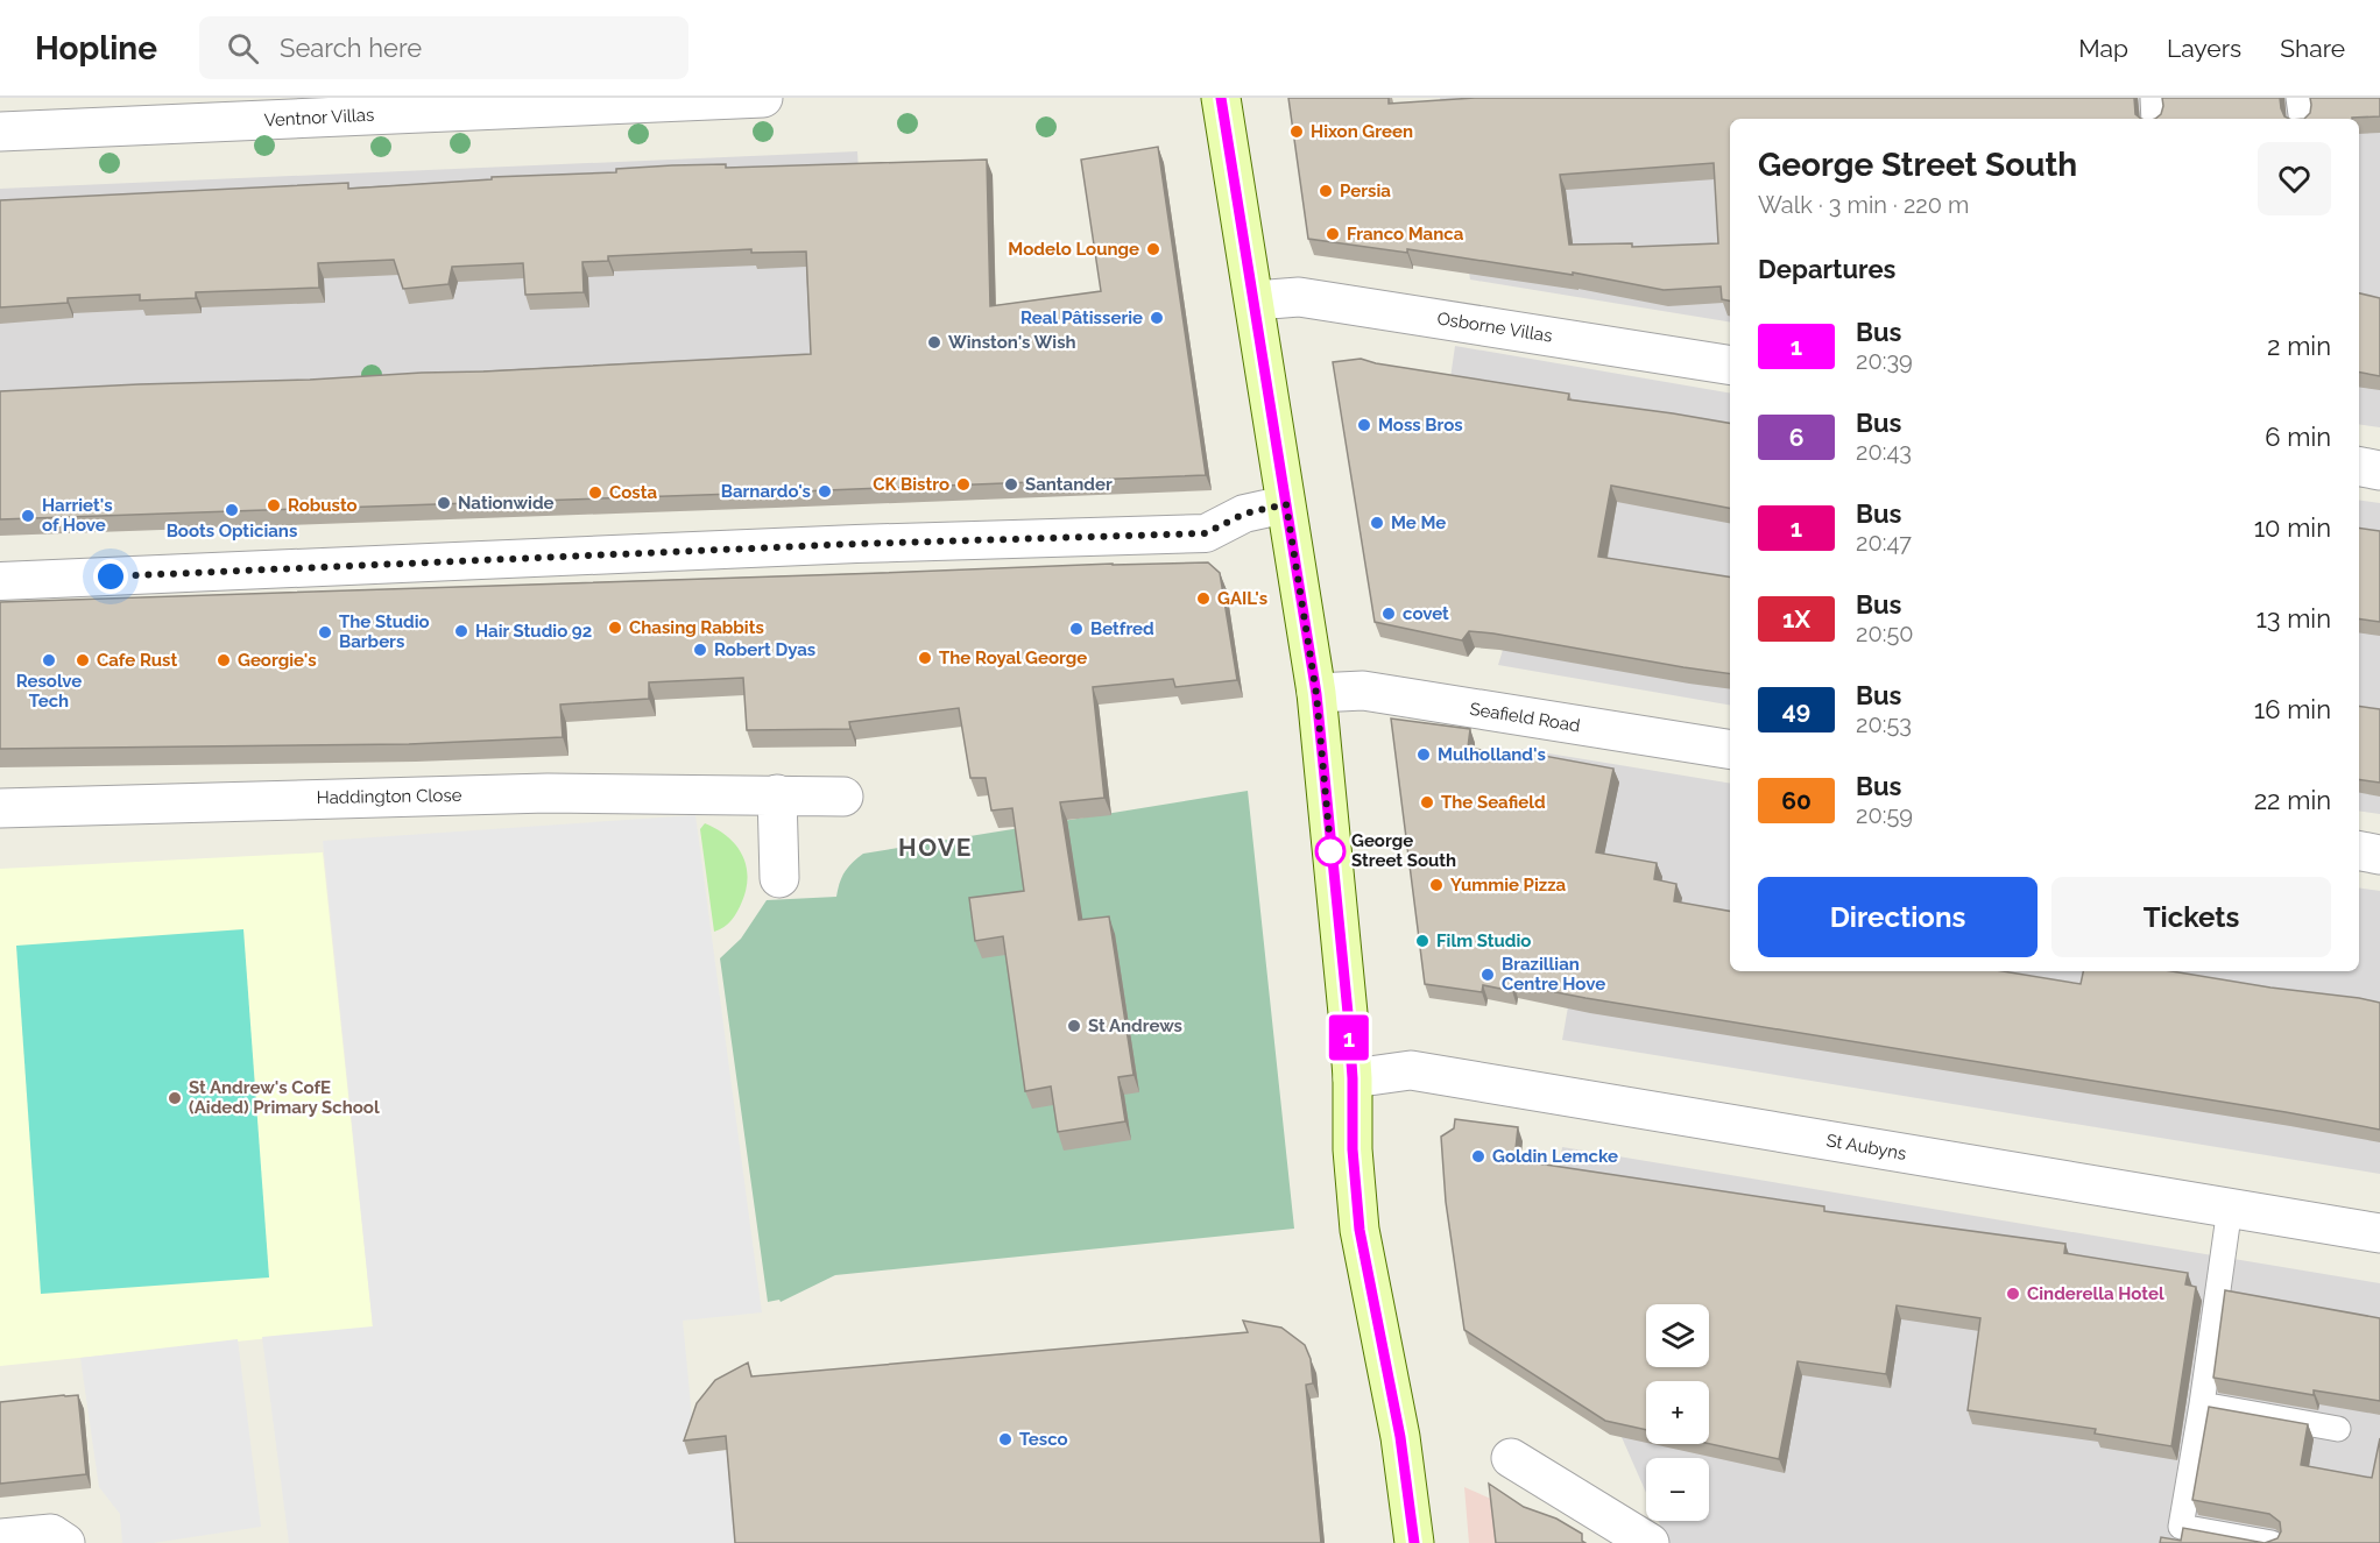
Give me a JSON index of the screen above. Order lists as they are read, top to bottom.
{
  "streets": {
    "street": [
      "Ventnor Villas",
      "Osborne Villas",
      "Seafield Road",
      "Haddington Close",
      "St Aubyns"
    ]
  },
  "districts": ["HOVE"],
  "places": [
    "Hixon Green",
    "Persia",
    "Franco Manca",
    "Modelo Lounge",
    "Real Pâtisserie",
    "Winston's Wish",
    "Moss Bros",
    "CK Bistro",
    "Santander",
    "Barnardo's",
    "Costa",
    "Nationwide",
    "Robusto",
    "Boots Opticians",
    "Harriet's of Hove",
    "Me Me",
    "GAIL's",
    "covet",
    "Chasing Rabbits",
    "Betfred",
    "Hair Studio 92",
    "The Studio Barbers",
    "Robert Dyas",
    "The Royal George",
    "Resolve Tech",
    "Cafe Rust",
    "Georgie's",
    "Mulholland's",
    "The Seafield",
    "George Street South",
    "Yummie Pizza",
    "Film Studio",
    "Brazillian Centre Hove",
    "St Andrews",
    "St Andrew's CofE (Aided) Primary School",
    "Goldin Lemcke",
    "Cinderella Hotel",
    "Tesco"
  ],
  "lines": ["bus line 1"],
  "page": {
    "header": "Hopline",
    "search": "Search here",
    "nav": ["Map", "Layers", "Share"],
    "on_map": "1",
    "heading": [
      ["George Street South", "Walk · 3 min · 220 m"],
      "Departures"
    ],
    "list": [
      {
        "mark": "1",
        "name": "Bus",
        "note": "20:39",
        "value": "2 min"
      },
      {
        "mark": "6",
        "name": "Bus",
        "note": "20:43",
        "value": "6 min"
      },
      {
        "mark": "1",
        "name": "Bus",
        "note": "20:47",
        "value": "10 min"
      },
      {
        "mark": "1X",
        "name": "Bus",
        "note": "20:50",
        "value": "13 min"
      },
      {
        "mark": "49",
        "name": "Bus",
        "note": "20:53",
        "value": "16 min"
      },
      {
        "mark": "60",
        "name": "Bus",
        "note": "20:59",
        "value": "22 min"
      }
    ],
    "buttons": ["Directions", "Tickets"],
    "map_buttons": ["+", "−"]
  }
}
